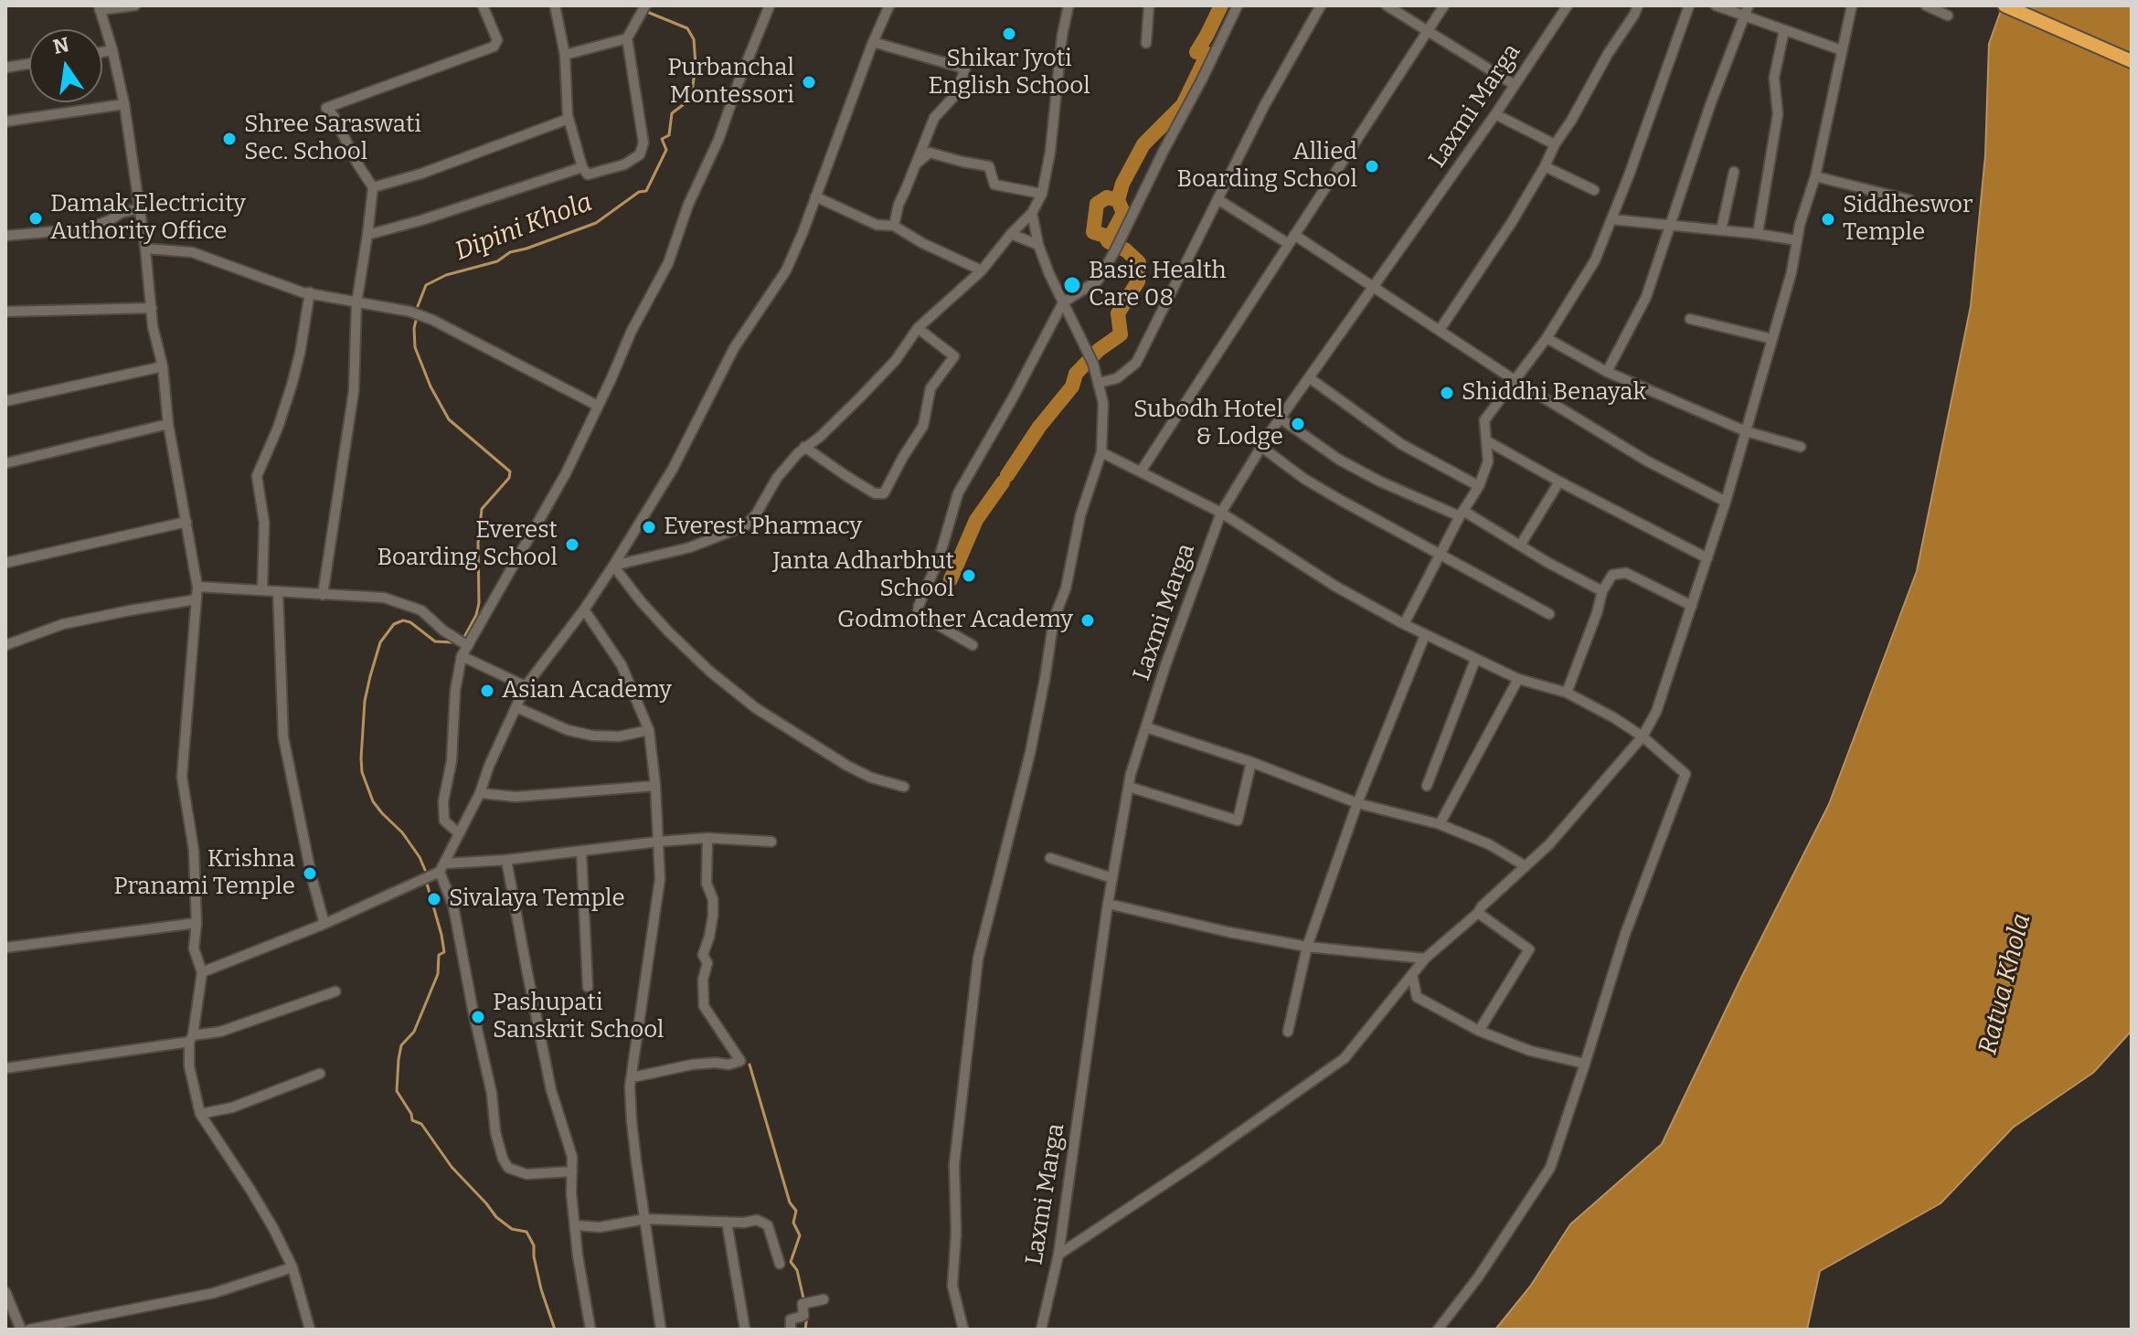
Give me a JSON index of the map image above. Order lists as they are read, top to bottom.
{
  "streets": {
    "street": ["Laxmi Marga"]
  },
  "water": ["Dipini Khola", "Ratua Khola"],
  "places": [
    "Shikar Jyoti English School",
    "Purbanchal Montessori",
    "Shree Saraswati Sec. School",
    "Allied Boarding School",
    "Damak Electricity Authority Office",
    "Siddheswor Temple",
    "Basic Health Care 08",
    "Shiddhi Benayak",
    "Subodh Hotel & Lodge",
    "Everest Pharmacy",
    "Everest Boarding School",
    "Janta Adharbhut School",
    "Godmother Academy",
    "Asian Academy",
    "Krishna Pranami Temple",
    "Sivalaya Temple",
    "Pashupati Sanskrit School"
  ],
  "north": "top"
}
